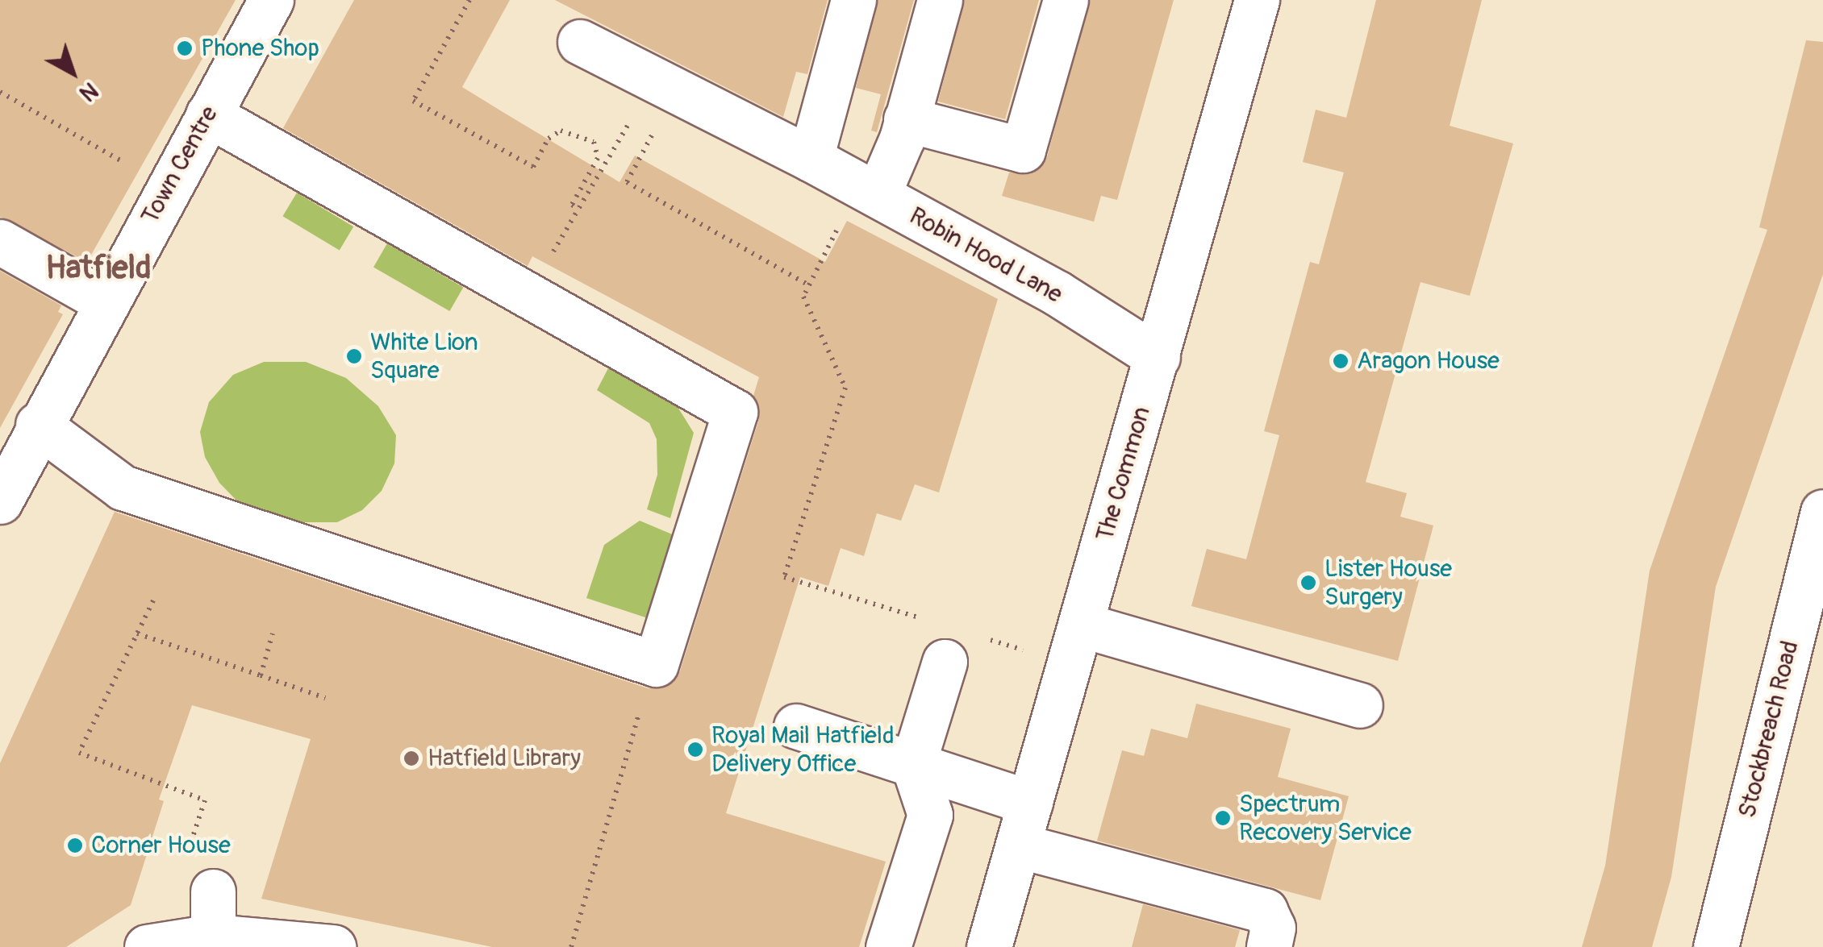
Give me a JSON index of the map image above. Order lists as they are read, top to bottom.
{
  "streets": {
    "street": [
      "Town Centre",
      "Robin Hood Lane",
      "The Common",
      "Stockbreach Road"
    ]
  },
  "crossings": [
    ["Robin Hood Lane", "The Common"]
  ],
  "districts": ["Hatfield"],
  "places": [
    "Phone Shop",
    "White Lion Square",
    "Aragon House",
    "Lister House Surgery",
    "Royal Mail Hatfield Delivery Office",
    "Hatfield Library",
    "Spectrum Recovery Service",
    "Corner House"
  ],
  "north": "bottom right"
}
